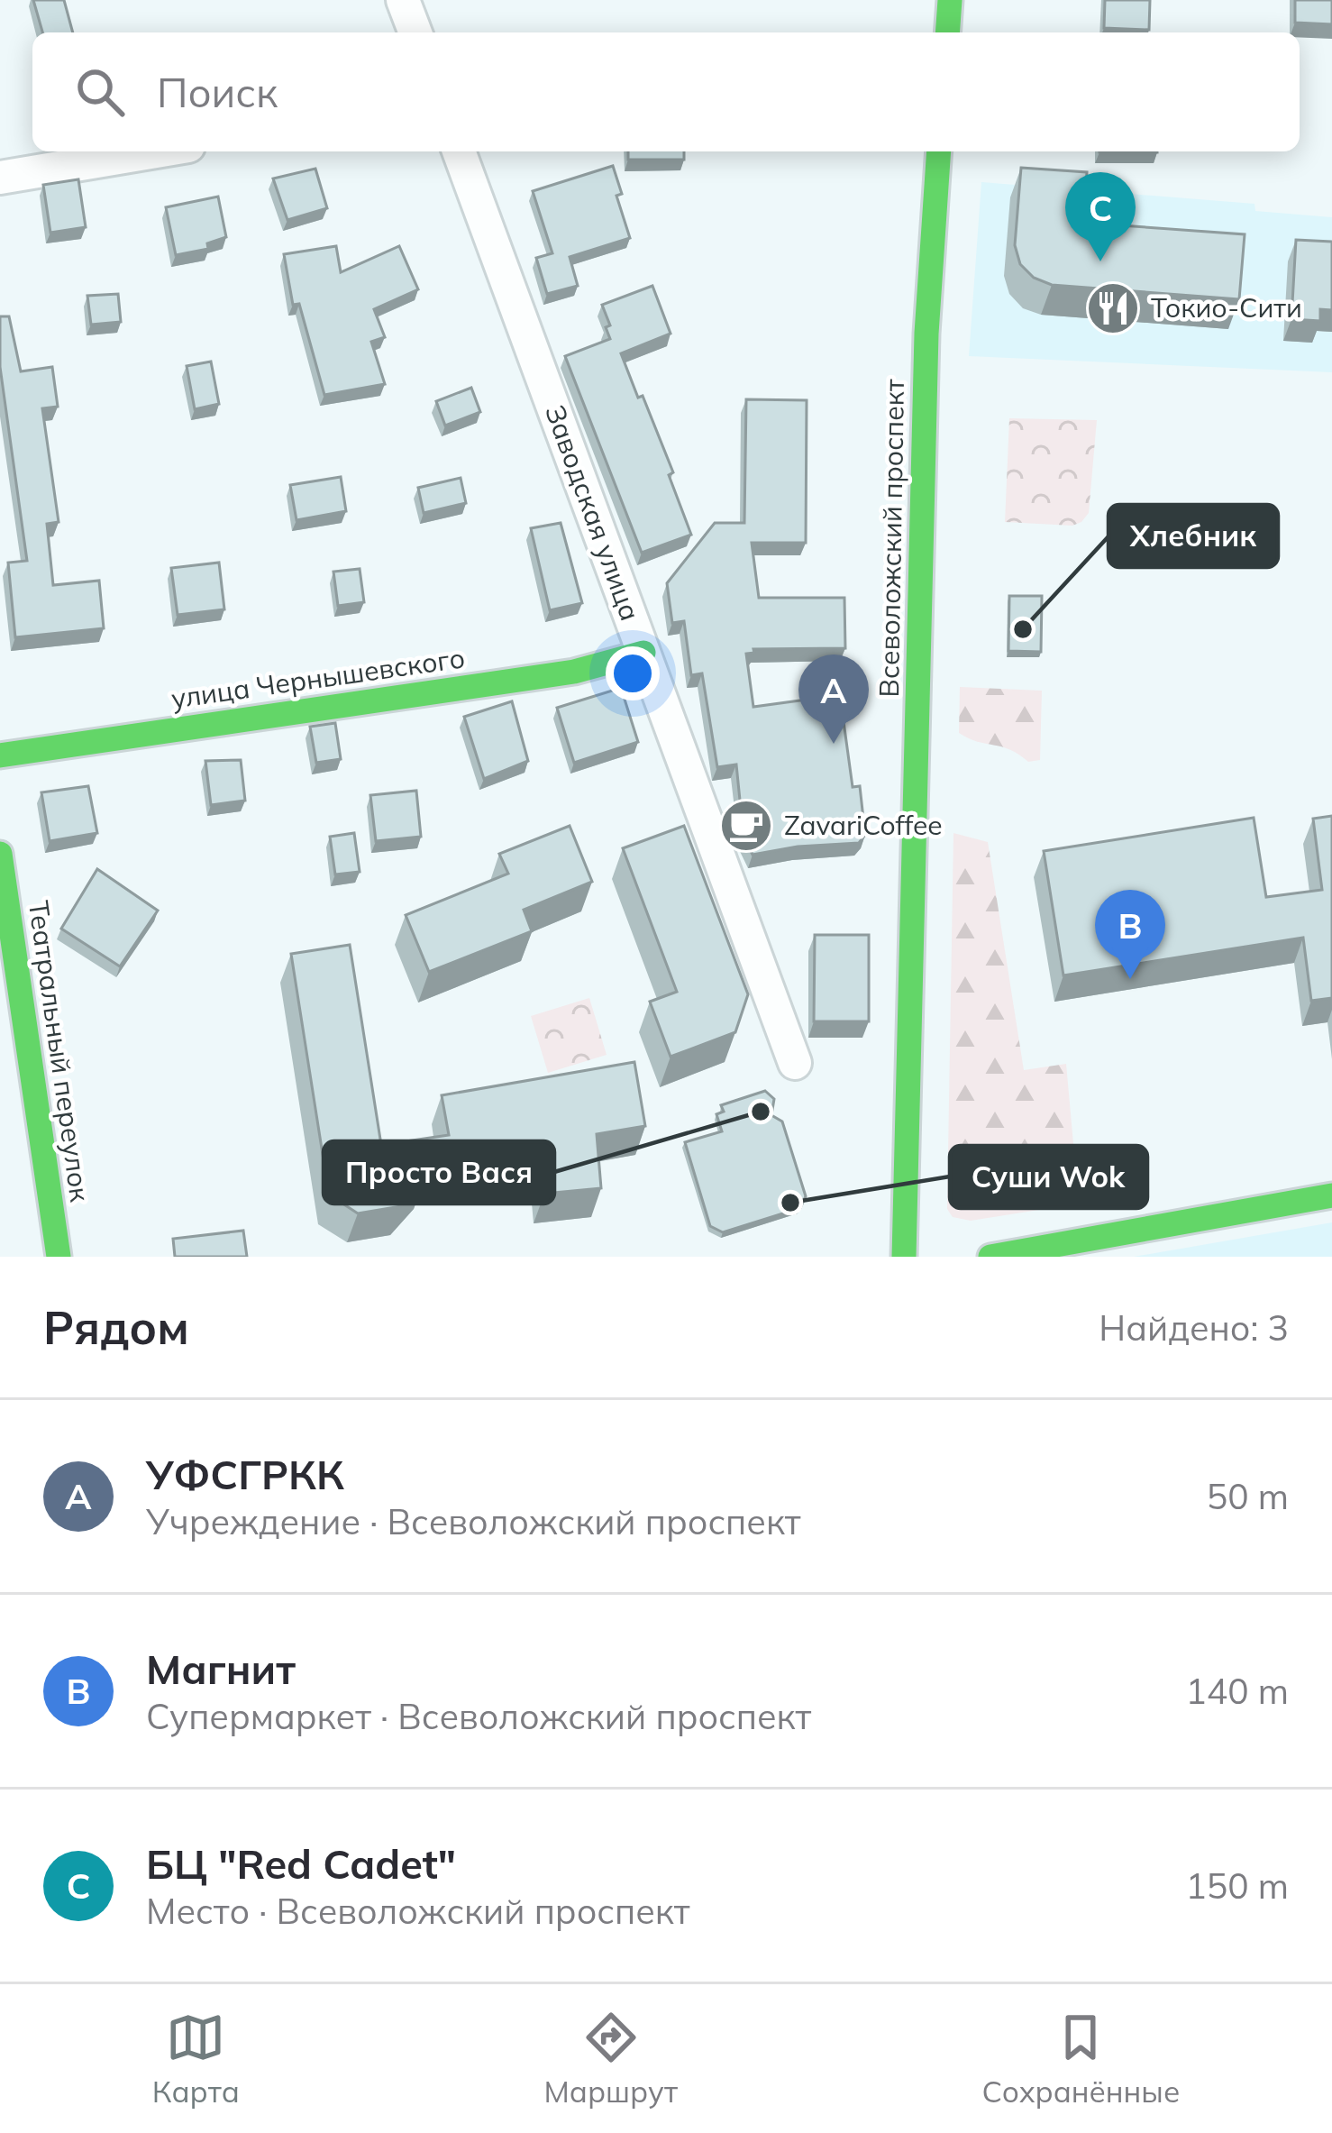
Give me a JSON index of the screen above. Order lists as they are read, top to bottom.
{
  "streets": {
    "street": [
      "Заводская улица",
      "Всеволожский проспект",
      "улица Чернышевского",
      "Театральный переулок"
    ]
  },
  "crossings": [
    ["Заводская улица", "улица Чернышевского"]
  ],
  "places": {
    "restaurant": ["Токио-Сити"],
    "other": ["Хлебник", "Просто Вася", "Суши Wok"],
    "cafe": ["ZavariCoffee"]
  },
  "page": {
    "search": "Поиск",
    "pins": ["C", "A", "B"],
    "heading": ["Рядом", "Найдено: 3"],
    "list": [
      {
        "mark": "A",
        "name": "УФСГРКК",
        "note": "Учреждение · Всеволожский проспект",
        "value": "50 m"
      },
      {
        "mark": "B",
        "name": "Магнит",
        "note": "Супермаркет · Всеволожский проспект",
        "value": "140 m"
      },
      {
        "mark": "C",
        "name": "БЦ \"Red Cadet\"",
        "note": "Место · Всеволожский проспект",
        "value": "150 m"
      }
    ],
    "nav": ["Карта", "Маршрут", "Сохранённые"]
  }
}
